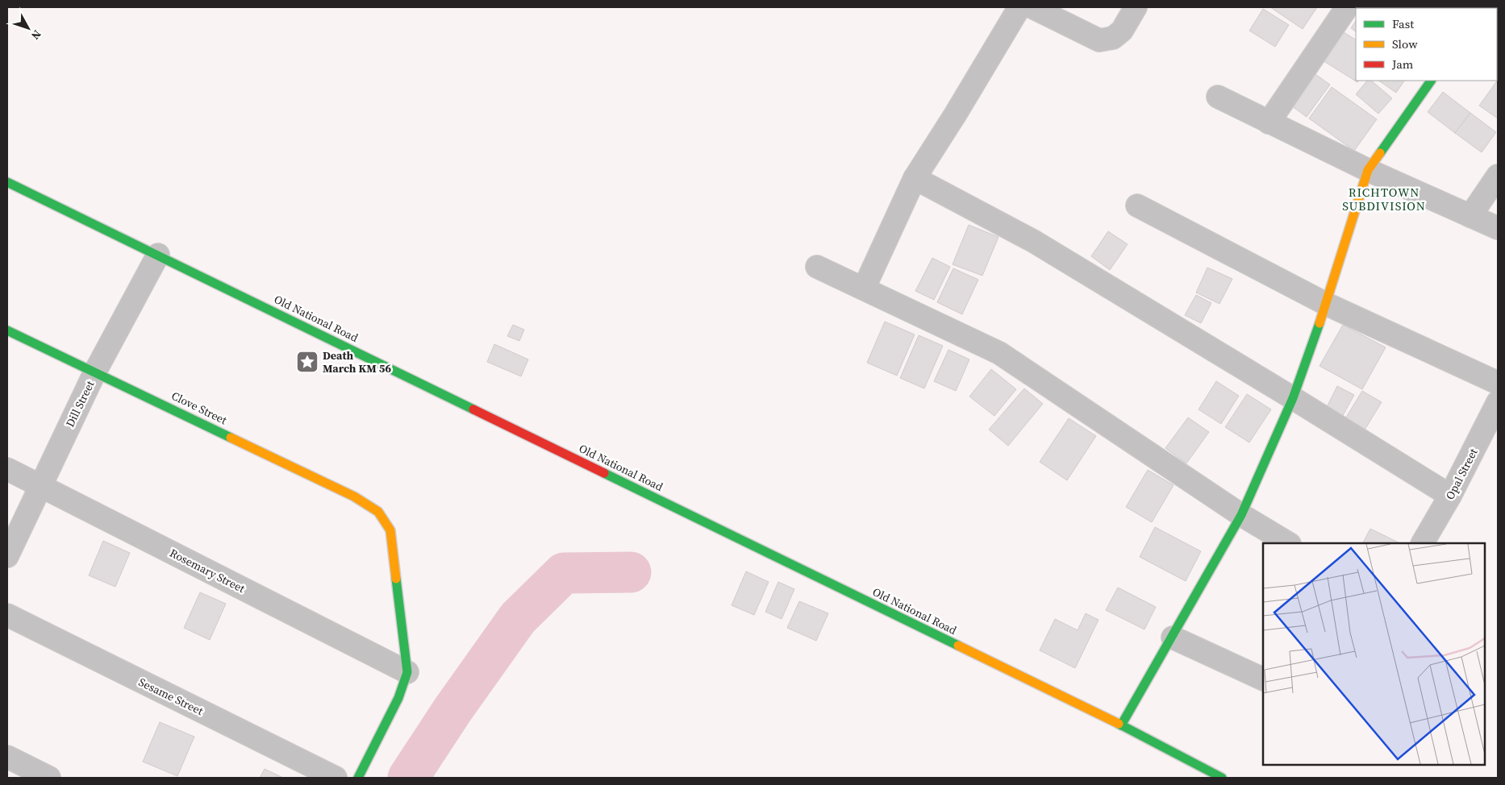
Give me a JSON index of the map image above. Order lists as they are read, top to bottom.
{
  "streets": {
    "street": [
      "Old National Road",
      "Dill Street",
      "Clove Street",
      "Opal Street",
      "Rosemary Street",
      "Sesame Street"
    ]
  },
  "crossings": [
    ["Old National Road", "Dill Street"],
    ["Dill Street", "Clove Street"],
    ["Dill Street", "Rosemary Street"],
    ["Clove Street", "Rosemary Street"]
  ],
  "districts": ["RICHTOWN SUBDIVISION"],
  "places": {
    "place": ["Death March KM 56"]
  },
  "legend": ["Fast", "Slow", "Jam"],
  "north": "bottom right"
}
